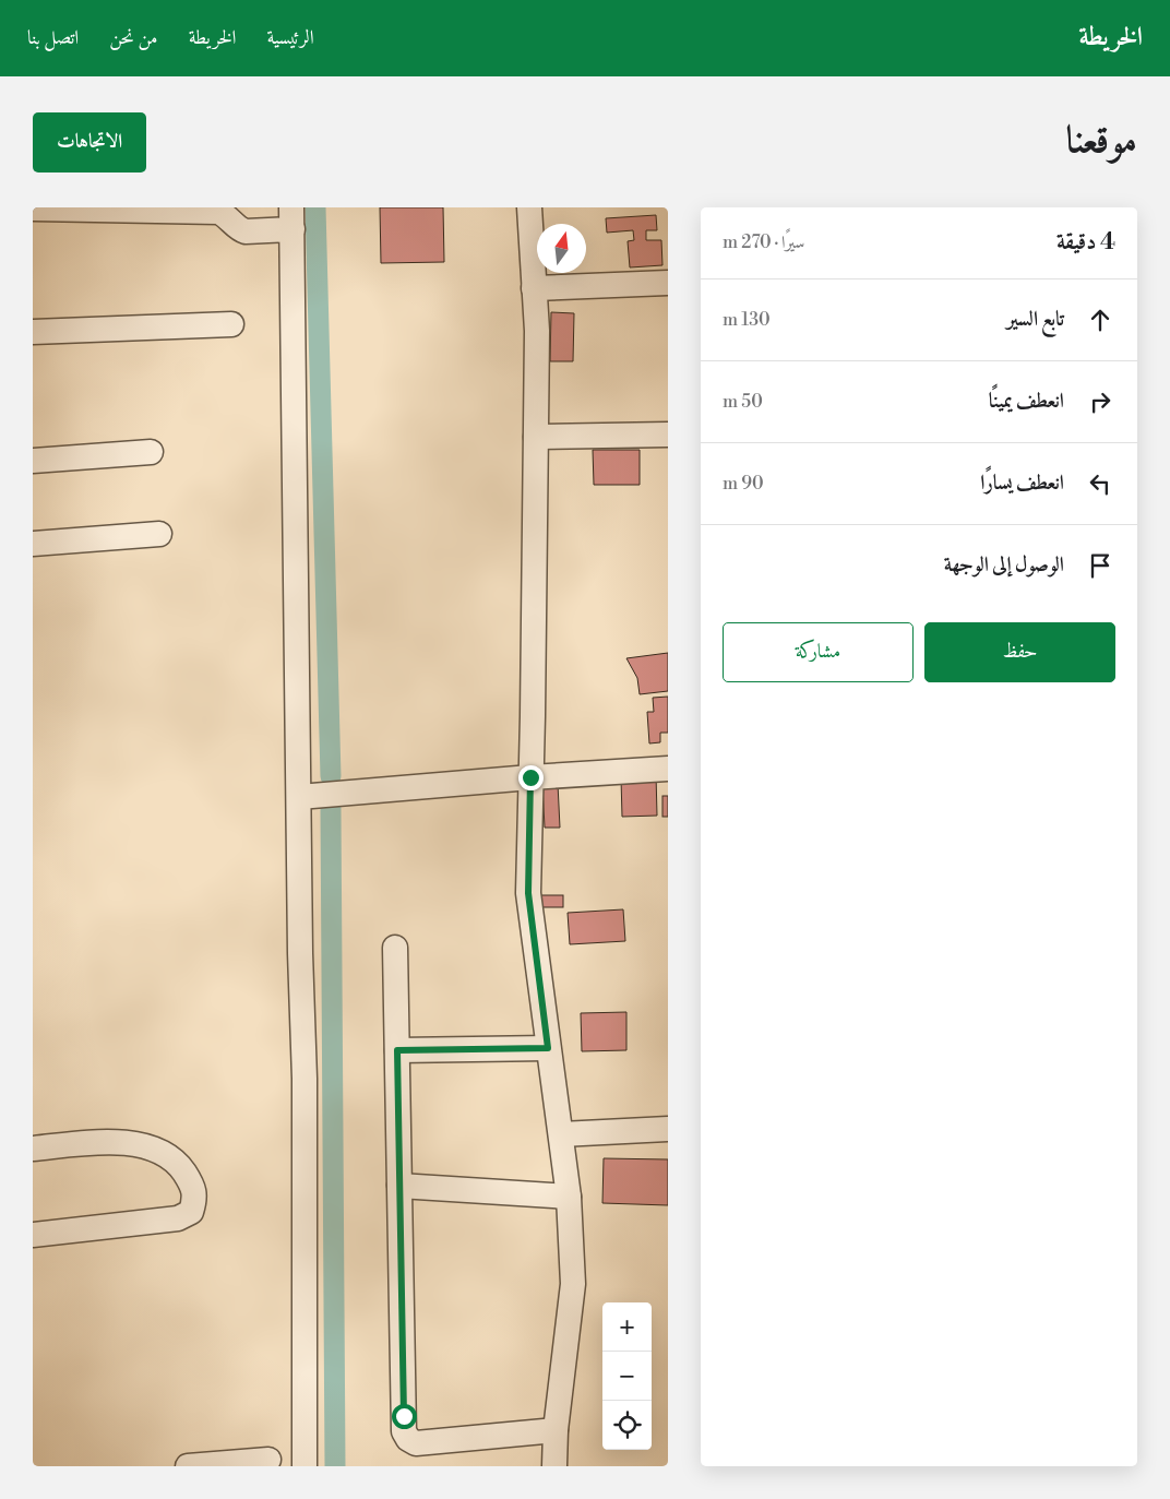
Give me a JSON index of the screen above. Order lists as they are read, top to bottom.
{
  "north": "top",
  "page": {
    "header": "الخريطة",
    "nav": [
      "الرئيسية",
      "الخريطة",
      "من نحن",
      "اتصل بنا"
    ],
    "title": "موقعنا",
    "buttons": [
      "الاتجاهات",
      ["حفظ", "مشاركة"]
    ],
    "heading": ["4 دقيقة", "سيرًا · 270 m"],
    "list": [
      ["تابع السير", "130 m"],
      ["انعطف يمينًا", "50 m"],
      ["انعطف يسارًا", "90 m"],
      "الوصول إلى الوجهة"
    ],
    "map_buttons": ["+", "−"]
  }
}
